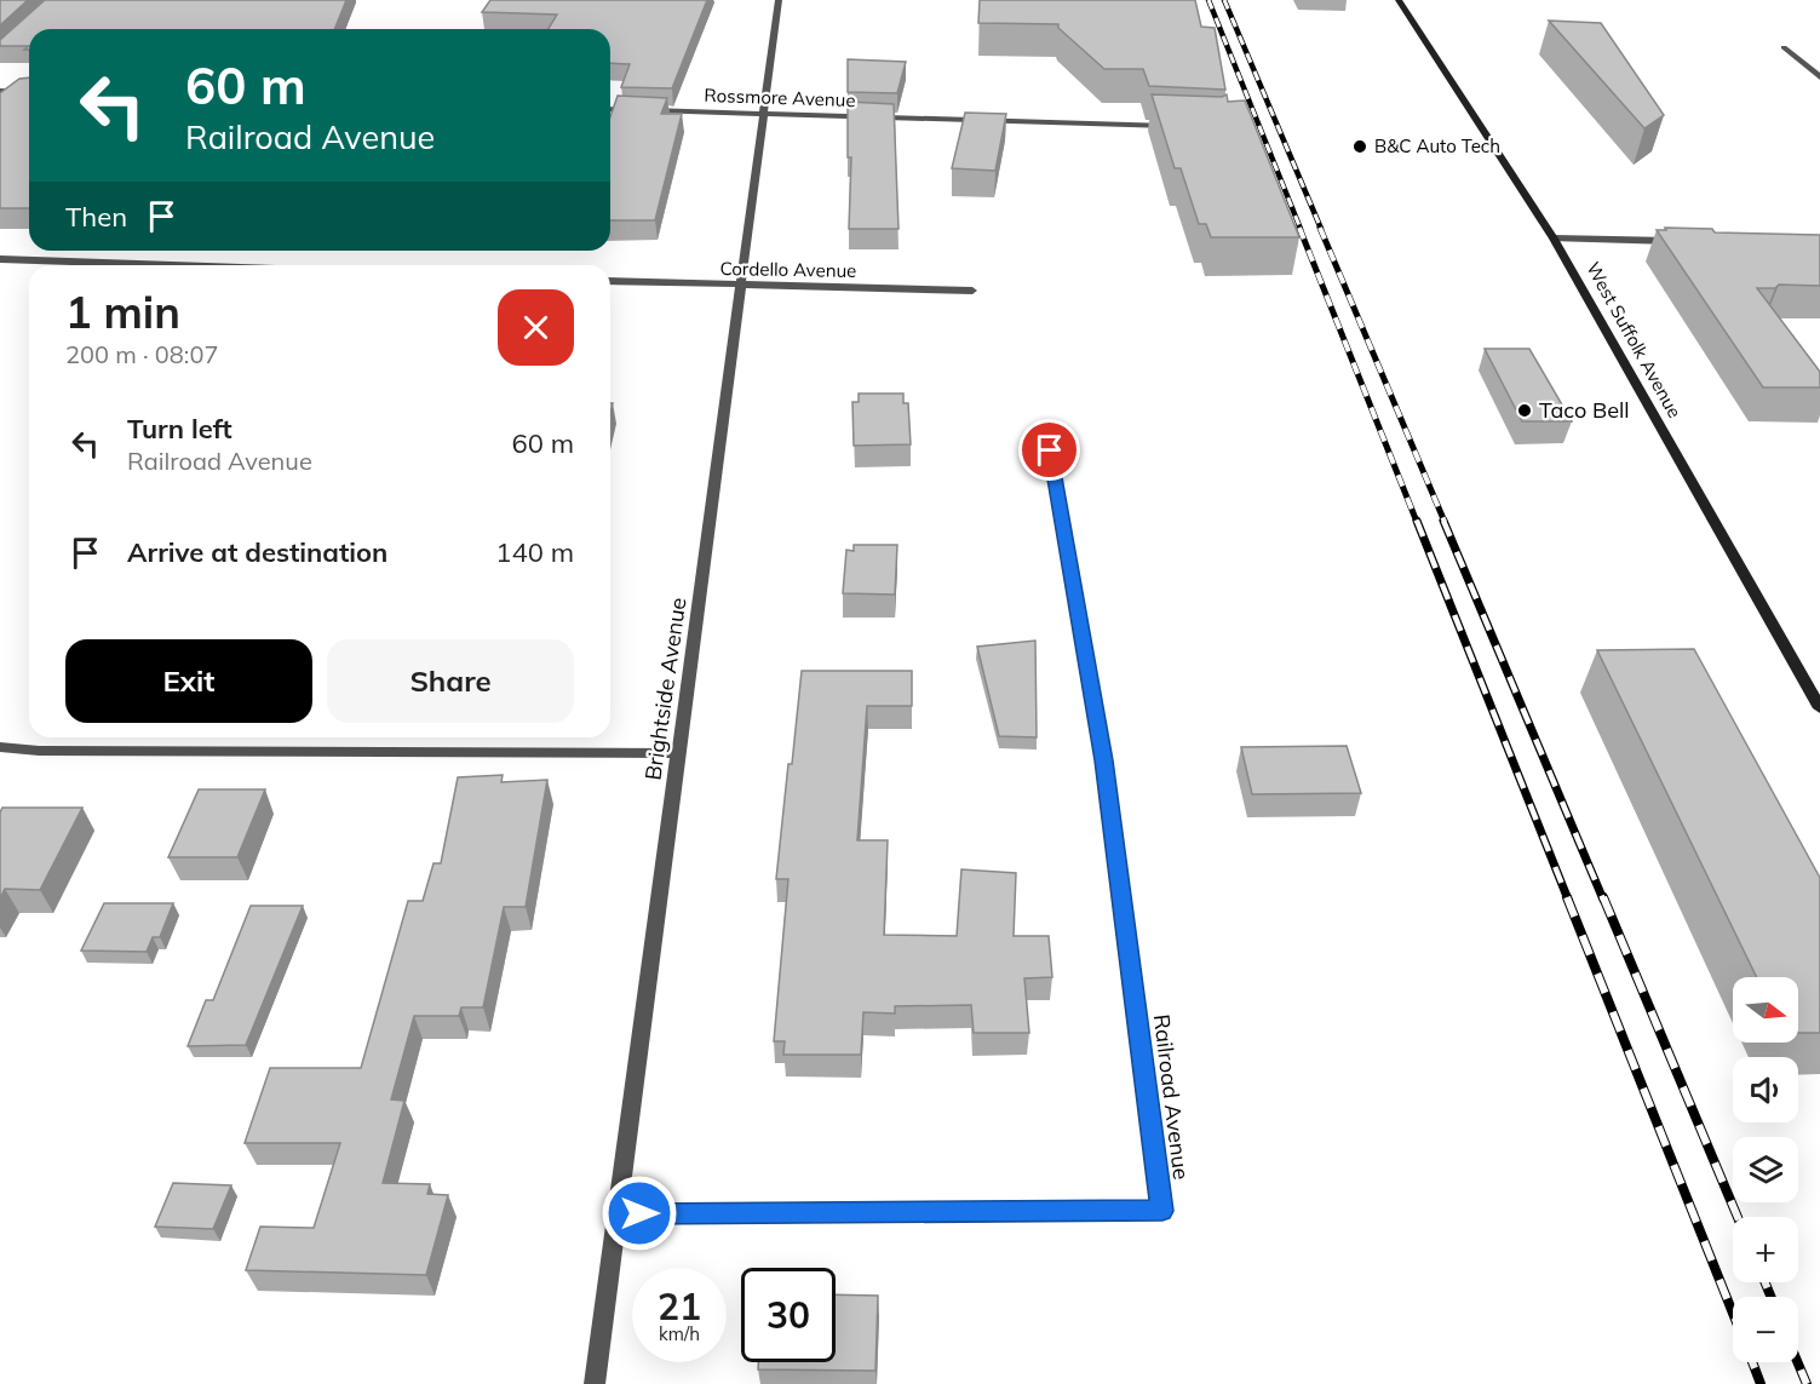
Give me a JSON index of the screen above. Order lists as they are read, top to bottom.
{
  "streets": {
    "main road": ["West Suffolk Avenue"],
    "street": [
      "Rossmore Avenue",
      "Cordello Avenue",
      "Brightside Avenue",
      "Railroad Avenue"
    ]
  },
  "crossings": [
    ["Rossmore Avenue", "Brightside Avenue"],
    ["Cordello Avenue", "Brightside Avenue"],
    ["Brightside Avenue", "Railroad Avenue"]
  ],
  "places": ["B&C Auto Tech", "Taco Bell"],
  "north": "right",
  "page": {
    "turn": ["60 m", "Railroad Avenue"],
    "then": "Then",
    "heading": ["1 min", "200 m · 08:07"],
    "list": [
      {
        "name": "Turn left",
        "note": "Railroad Avenue",
        "value": "60 m"
      },
      {
        "name": "Arrive at destination",
        "value": "140 m"
      }
    ],
    "buttons": ["Exit", "Share"],
    "map_buttons": ["+", "−"],
    "speed": "21 km/h",
    "limit": "30"
  }
}
